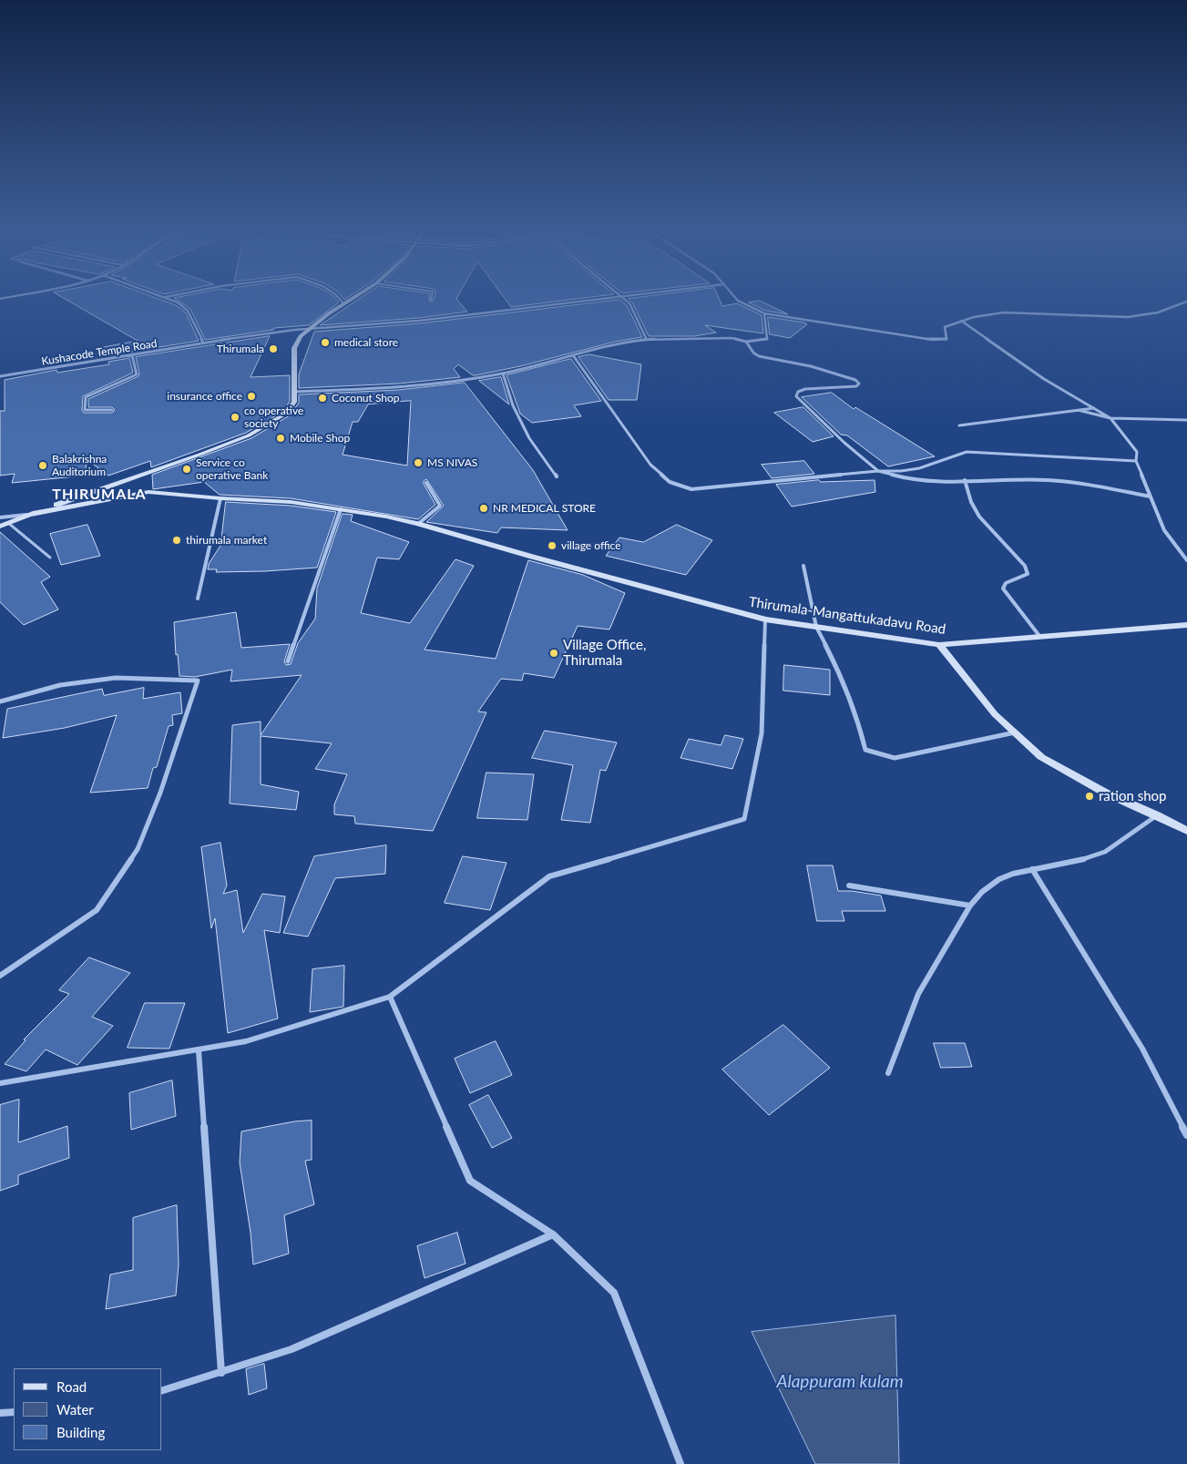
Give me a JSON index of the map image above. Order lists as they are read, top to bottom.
{
  "streets": {
    "main road": ["Thirumala-Mangattukadavu Road"],
    "street": ["Kushacode Temple Road"]
  },
  "districts": ["THIRUMALA"],
  "water": ["Alappuram kulam"],
  "places": [
    "medical store",
    "Thirumala",
    "insurance office",
    "Coconut Shop",
    "co operative society",
    "Mobile Shop",
    "MS NIVAS",
    "Balakrishna Auditorium",
    "Service co operative Bank",
    "NR MEDICAL STORE",
    "thirumala market",
    "village office",
    "Village Office, Thirumala",
    "ration shop"
  ],
  "legend": ["Road", "Water", "Building"]
}
